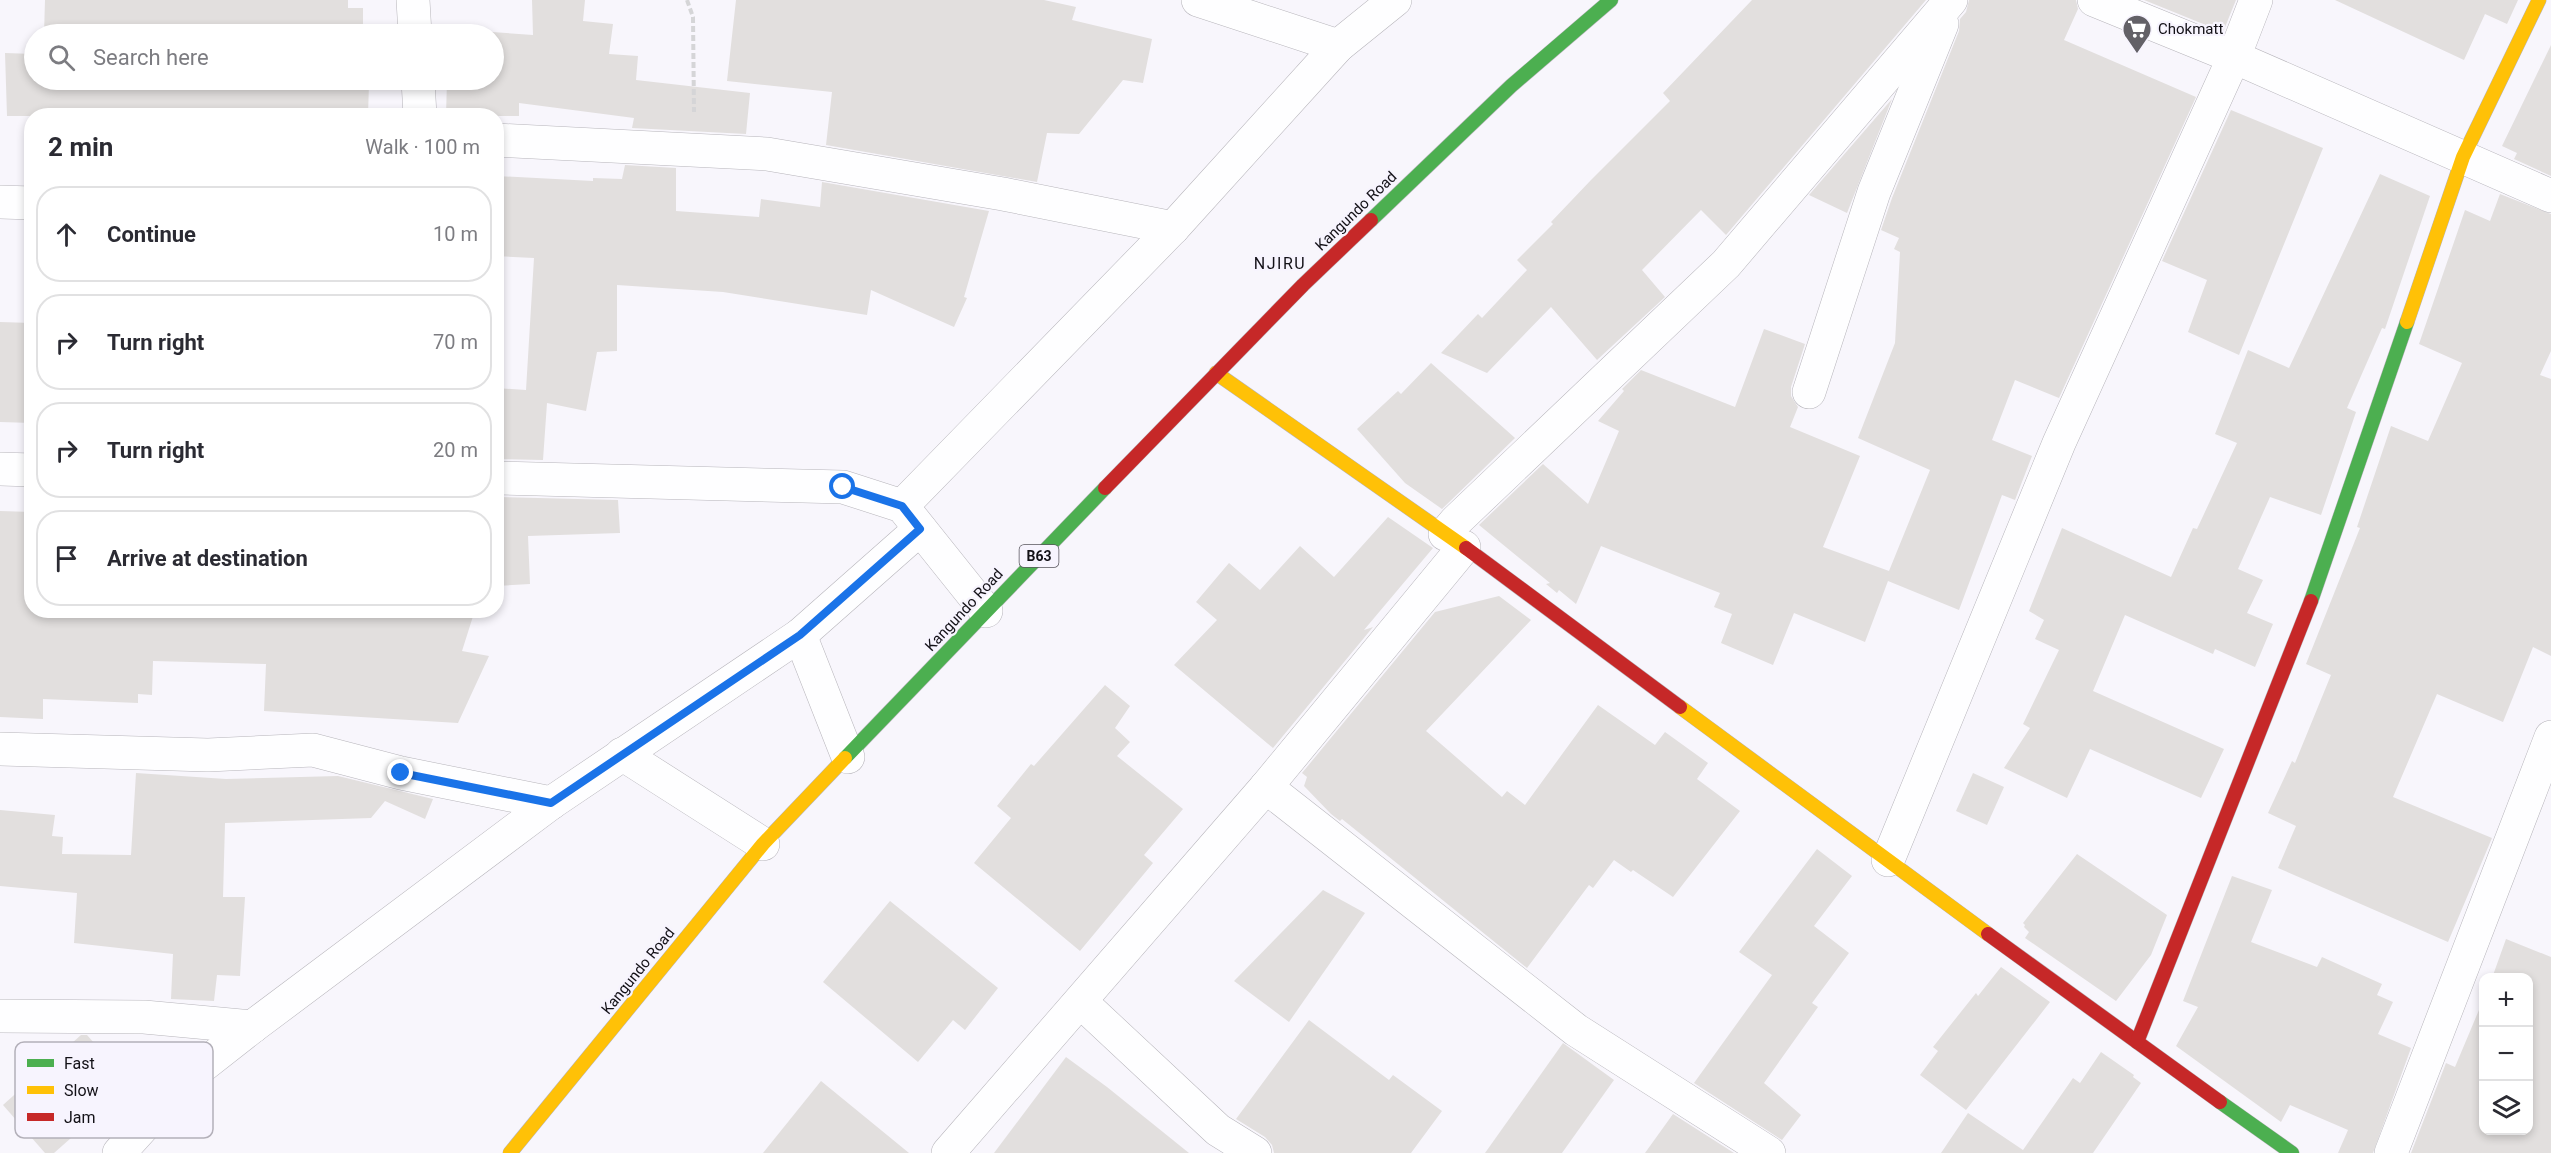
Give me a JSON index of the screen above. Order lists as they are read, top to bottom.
{
  "streets": {
    "main road": ["Kangundo Road", "B63"]
  },
  "districts": ["NJIRU"],
  "places": {
    "supermarket": ["Chokmatt"]
  },
  "legend": ["Fast", "Slow", "Jam"],
  "page": {
    "search": "Search here",
    "heading": ["2 min", "Walk · 100 m"],
    "list": [
      ["Continue", "10 m"],
      ["Turn right", "70 m"],
      ["Turn right", "20 m"],
      "Arrive at destination"
    ],
    "map_buttons": ["+", "−"]
  }
}
